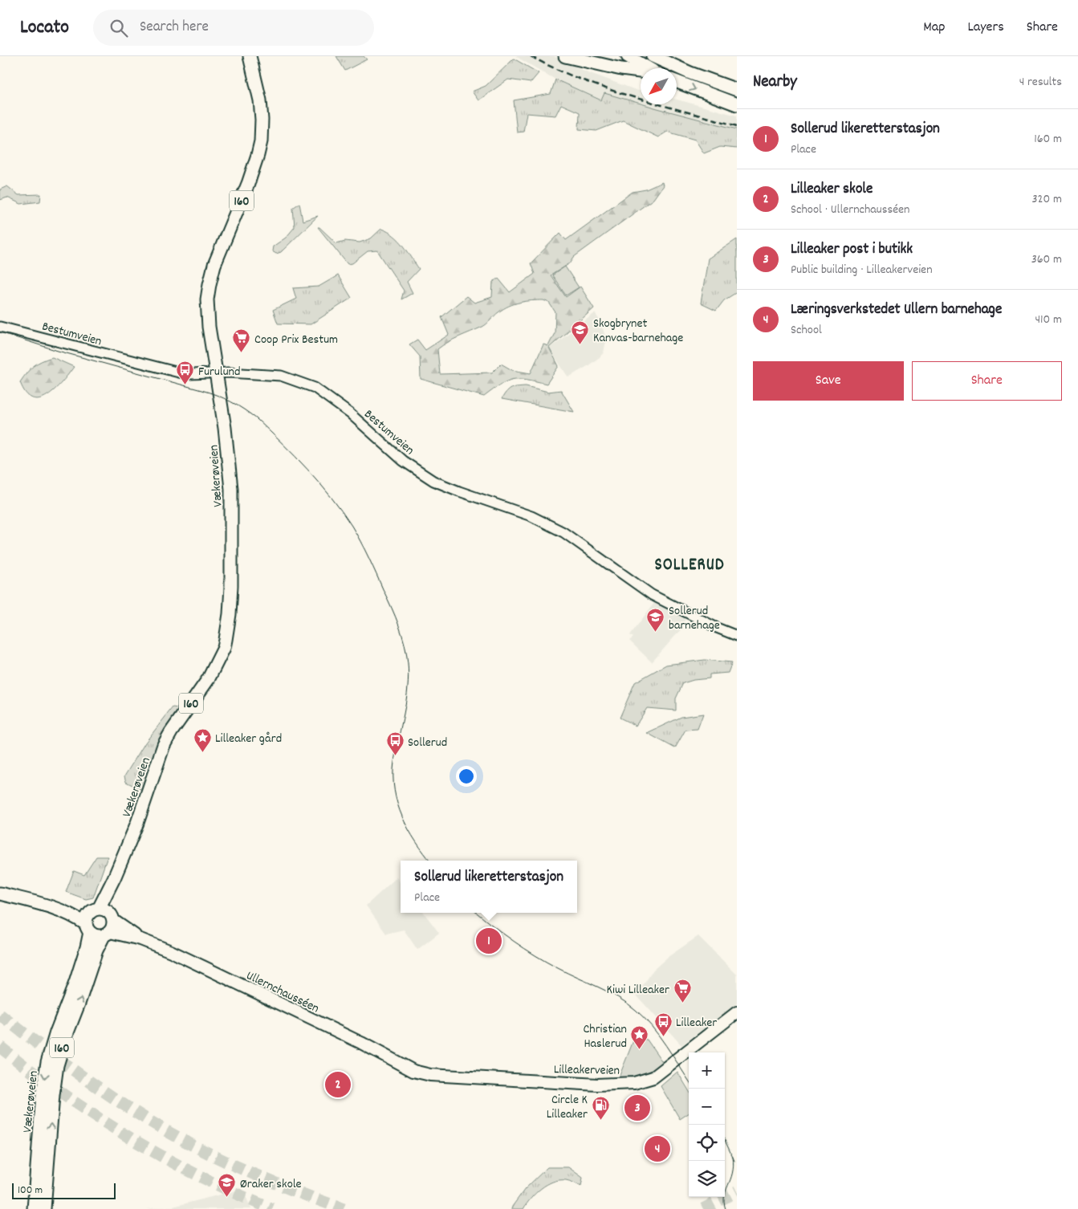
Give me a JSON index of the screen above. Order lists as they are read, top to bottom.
{
  "streets": {
    "main road": [
      "160",
      "Vækerøveien",
      "Ullernchausséen",
      "Lilleakerveien"
    ],
    "street": ["Bestumveien"]
  },
  "crossings": [
    ["Bestumveien", "Vækerøveien"],
    ["Vækerøveien", "Ullernchausséen"],
    ["Ullernchausséen", "Lilleakerveien"]
  ],
  "districts": ["SOLLERUD"],
  "places": {
    "school or university": ["Skogbrynet Kanvas-barnehage", "Sollerud barnehage", "Øraker skole"],
    "supermarket": ["Coop Prix Bestum", "Kiwi Lilleaker"],
    "bus stop": ["Furulund", "Sollerud", "Lilleaker"],
    "place": ["Lilleaker gård", "Christian Haslerud"],
    "fuel station": ["Circle K Lilleaker"]
  },
  "scale_bar": "100 m",
  "north": "bottom left",
  "page": {
    "header": "Locato",
    "search": "Search here",
    "nav": ["Map", "Layers", "Share"],
    "heading": ["Nearby", "4 results"],
    "list": [
      {
        "mark": "1",
        "name": "Sollerud likeretterstasjon",
        "note": "Place",
        "value": "160 m"
      },
      {
        "mark": "2",
        "name": "Lilleaker skole",
        "note": "School · Ullernchausséen",
        "value": "320 m"
      },
      {
        "mark": "3",
        "name": "Lilleaker post i butikk",
        "note": "Public building · Lilleakerveien",
        "value": "360 m"
      },
      {
        "mark": "4",
        "name": "Læringsverkstedet Ullern barnehage",
        "note": "School",
        "value": "410 m"
      }
    ],
    "buttons": ["Save", "Share"],
    "popup": ["Sollerud likeretterstasjon", "Place"],
    "pins": [
      "1",
      "2",
      "3",
      "4"
    ],
    "map_buttons": ["+", "−"],
    "scale": "100 m"
  }
}
